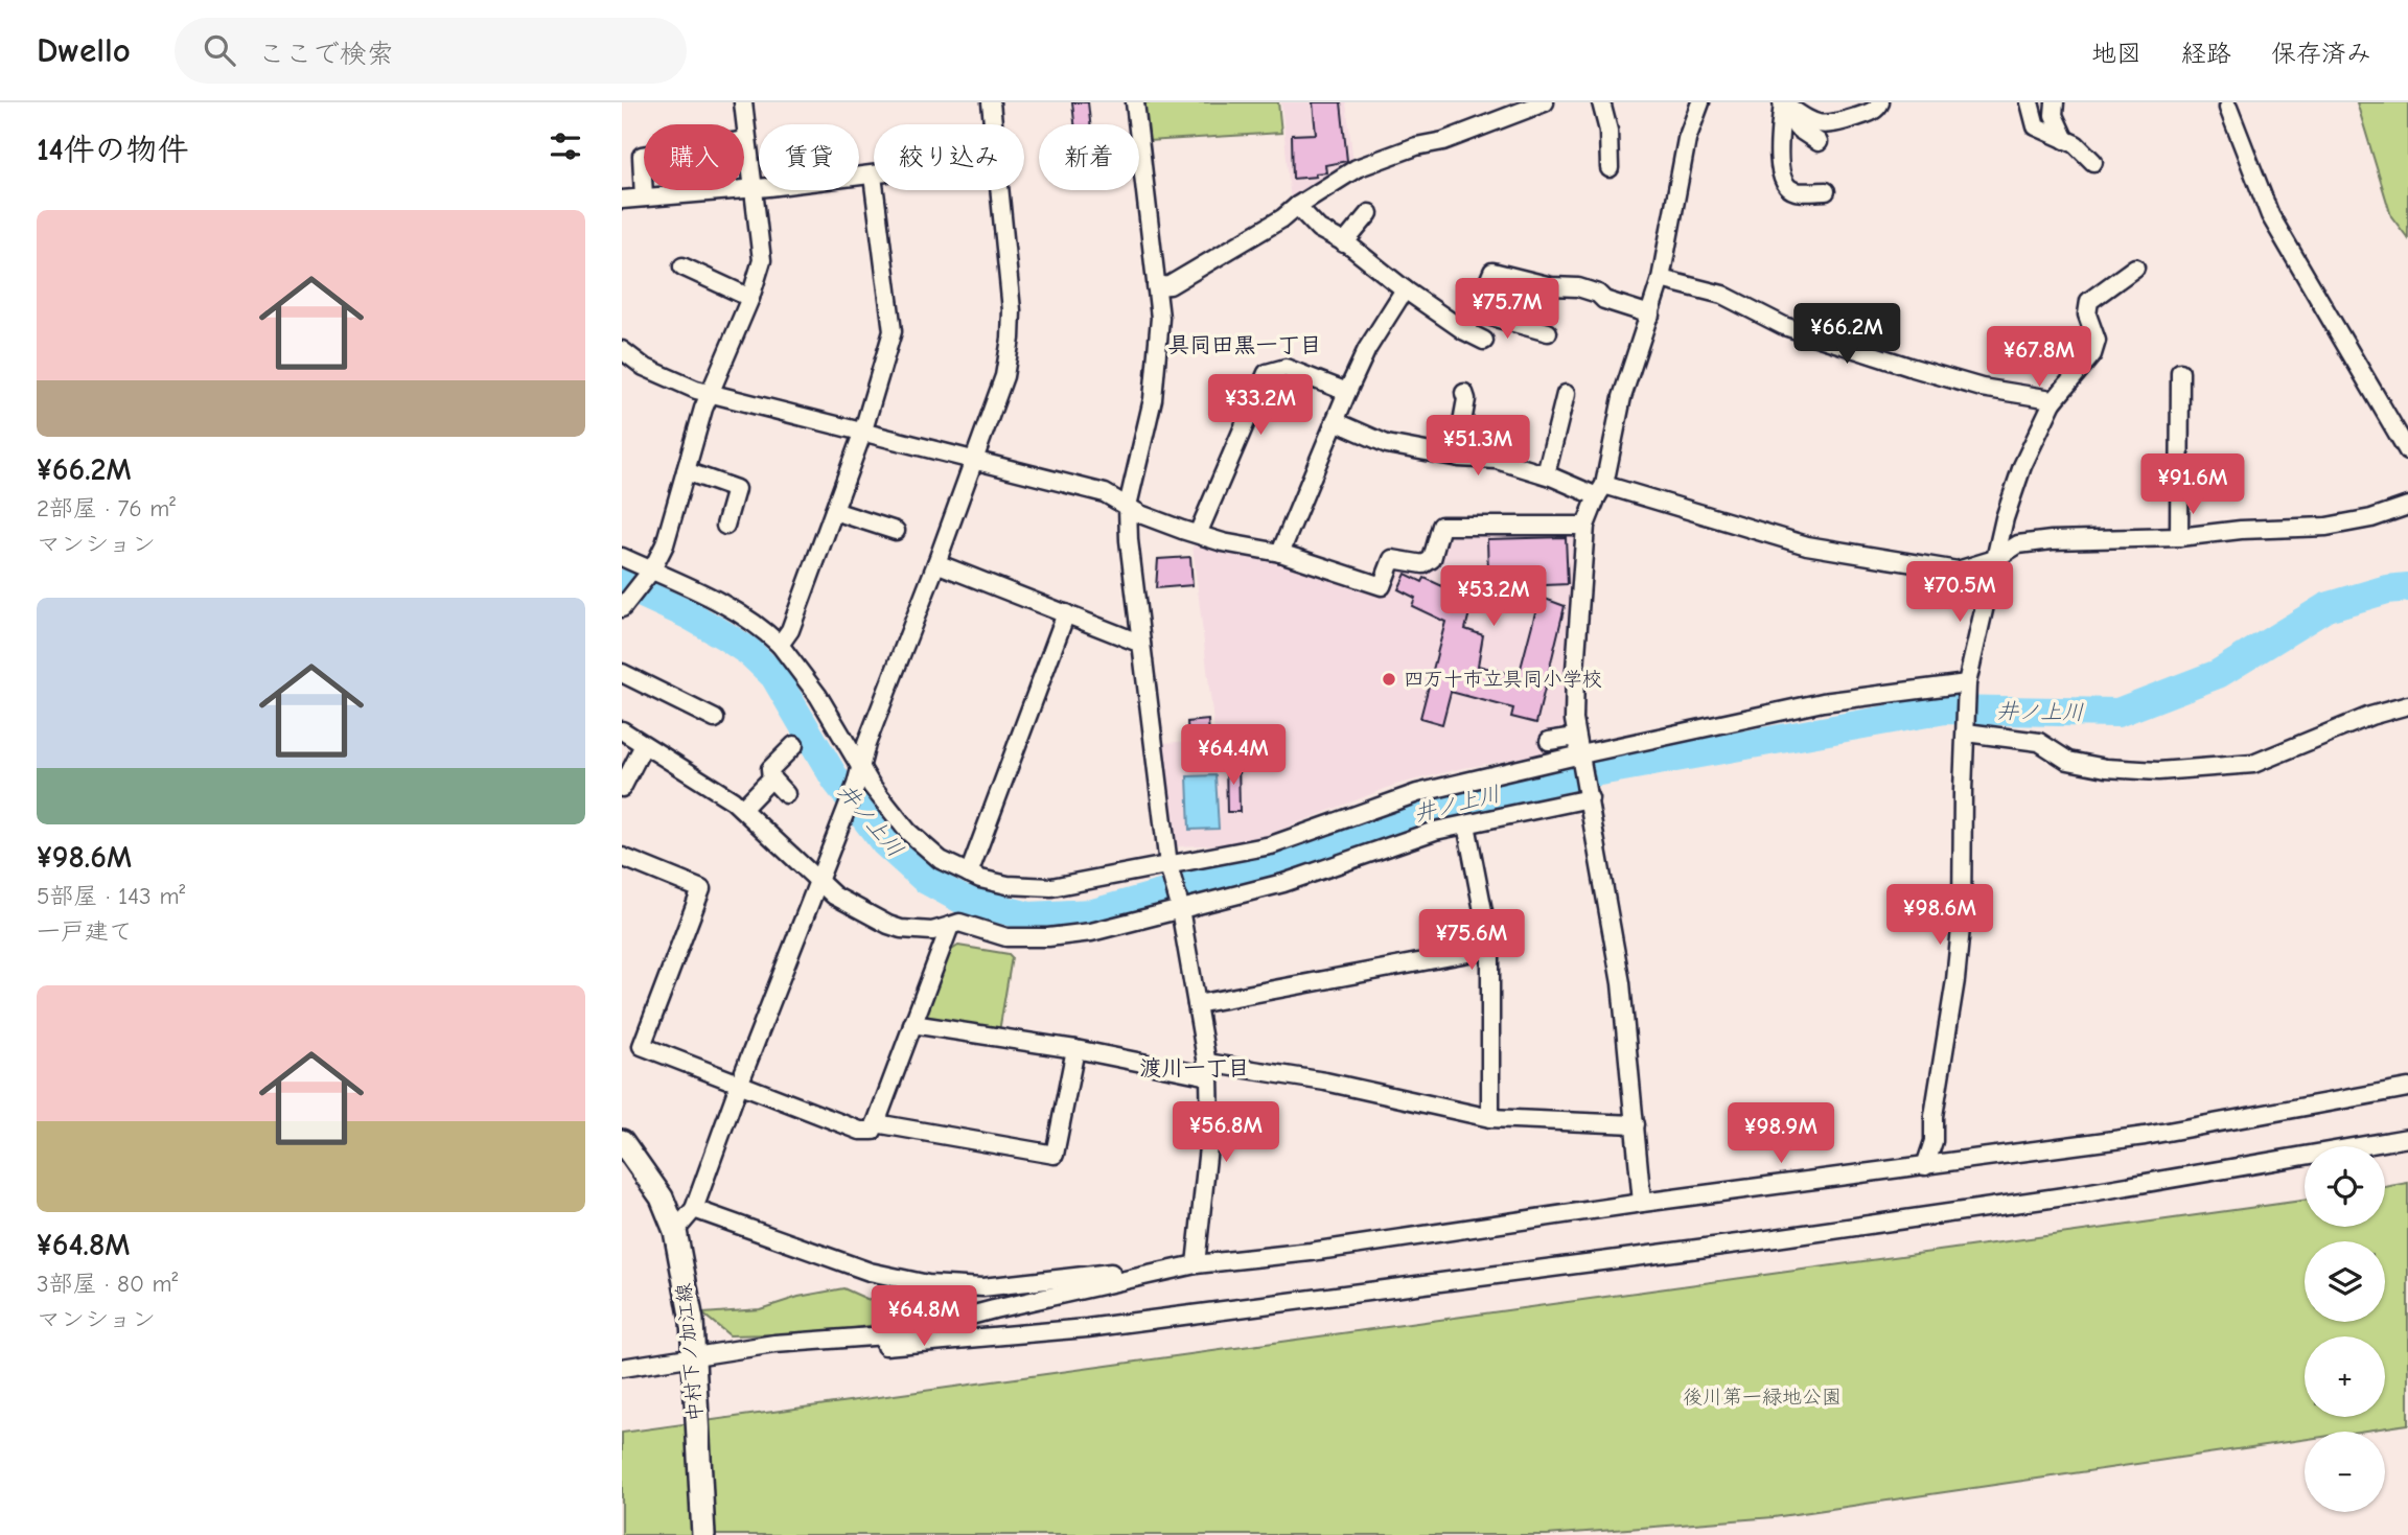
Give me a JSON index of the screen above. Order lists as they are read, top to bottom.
{
  "streets": {
    "main road": ["中村下ノ加江線"]
  },
  "districts": ["具同田黒一丁目", "渡川一丁目"],
  "water": ["井ノ上川"],
  "parks": ["後川第一緑地公園"],
  "places": ["四万十市立具同小学校"],
  "page": {
    "header": "Dwello",
    "search": "ここで検索",
    "nav": ["地図", "経路", "保存済み"],
    "heading": "14件の物件",
    "chip": [
      "購入",
      "賃貸",
      "絞り込み",
      "新着"
    ],
    "list": [
      {
        "name": "¥66.2M",
        "note": "2部屋 · 76 m² · マンション"
      },
      {
        "name": "¥98.6M",
        "note": "5部屋 · 143 m² · 一戸建て"
      },
      {
        "name": "¥64.8M",
        "note": "3部屋 · 80 m² · マンション"
      }
    ],
    "price": [
      "¥75.7M",
      "¥66.2M",
      "¥67.8M",
      "¥33.2M",
      "¥51.3M",
      "¥91.6M",
      "¥70.5M",
      "¥53.2M",
      "¥64.4M",
      "¥98.6M",
      "¥75.6M",
      "¥56.8M",
      "¥98.9M",
      "¥64.8M"
    ],
    "map_buttons": ["+", "−"]
  }
}
